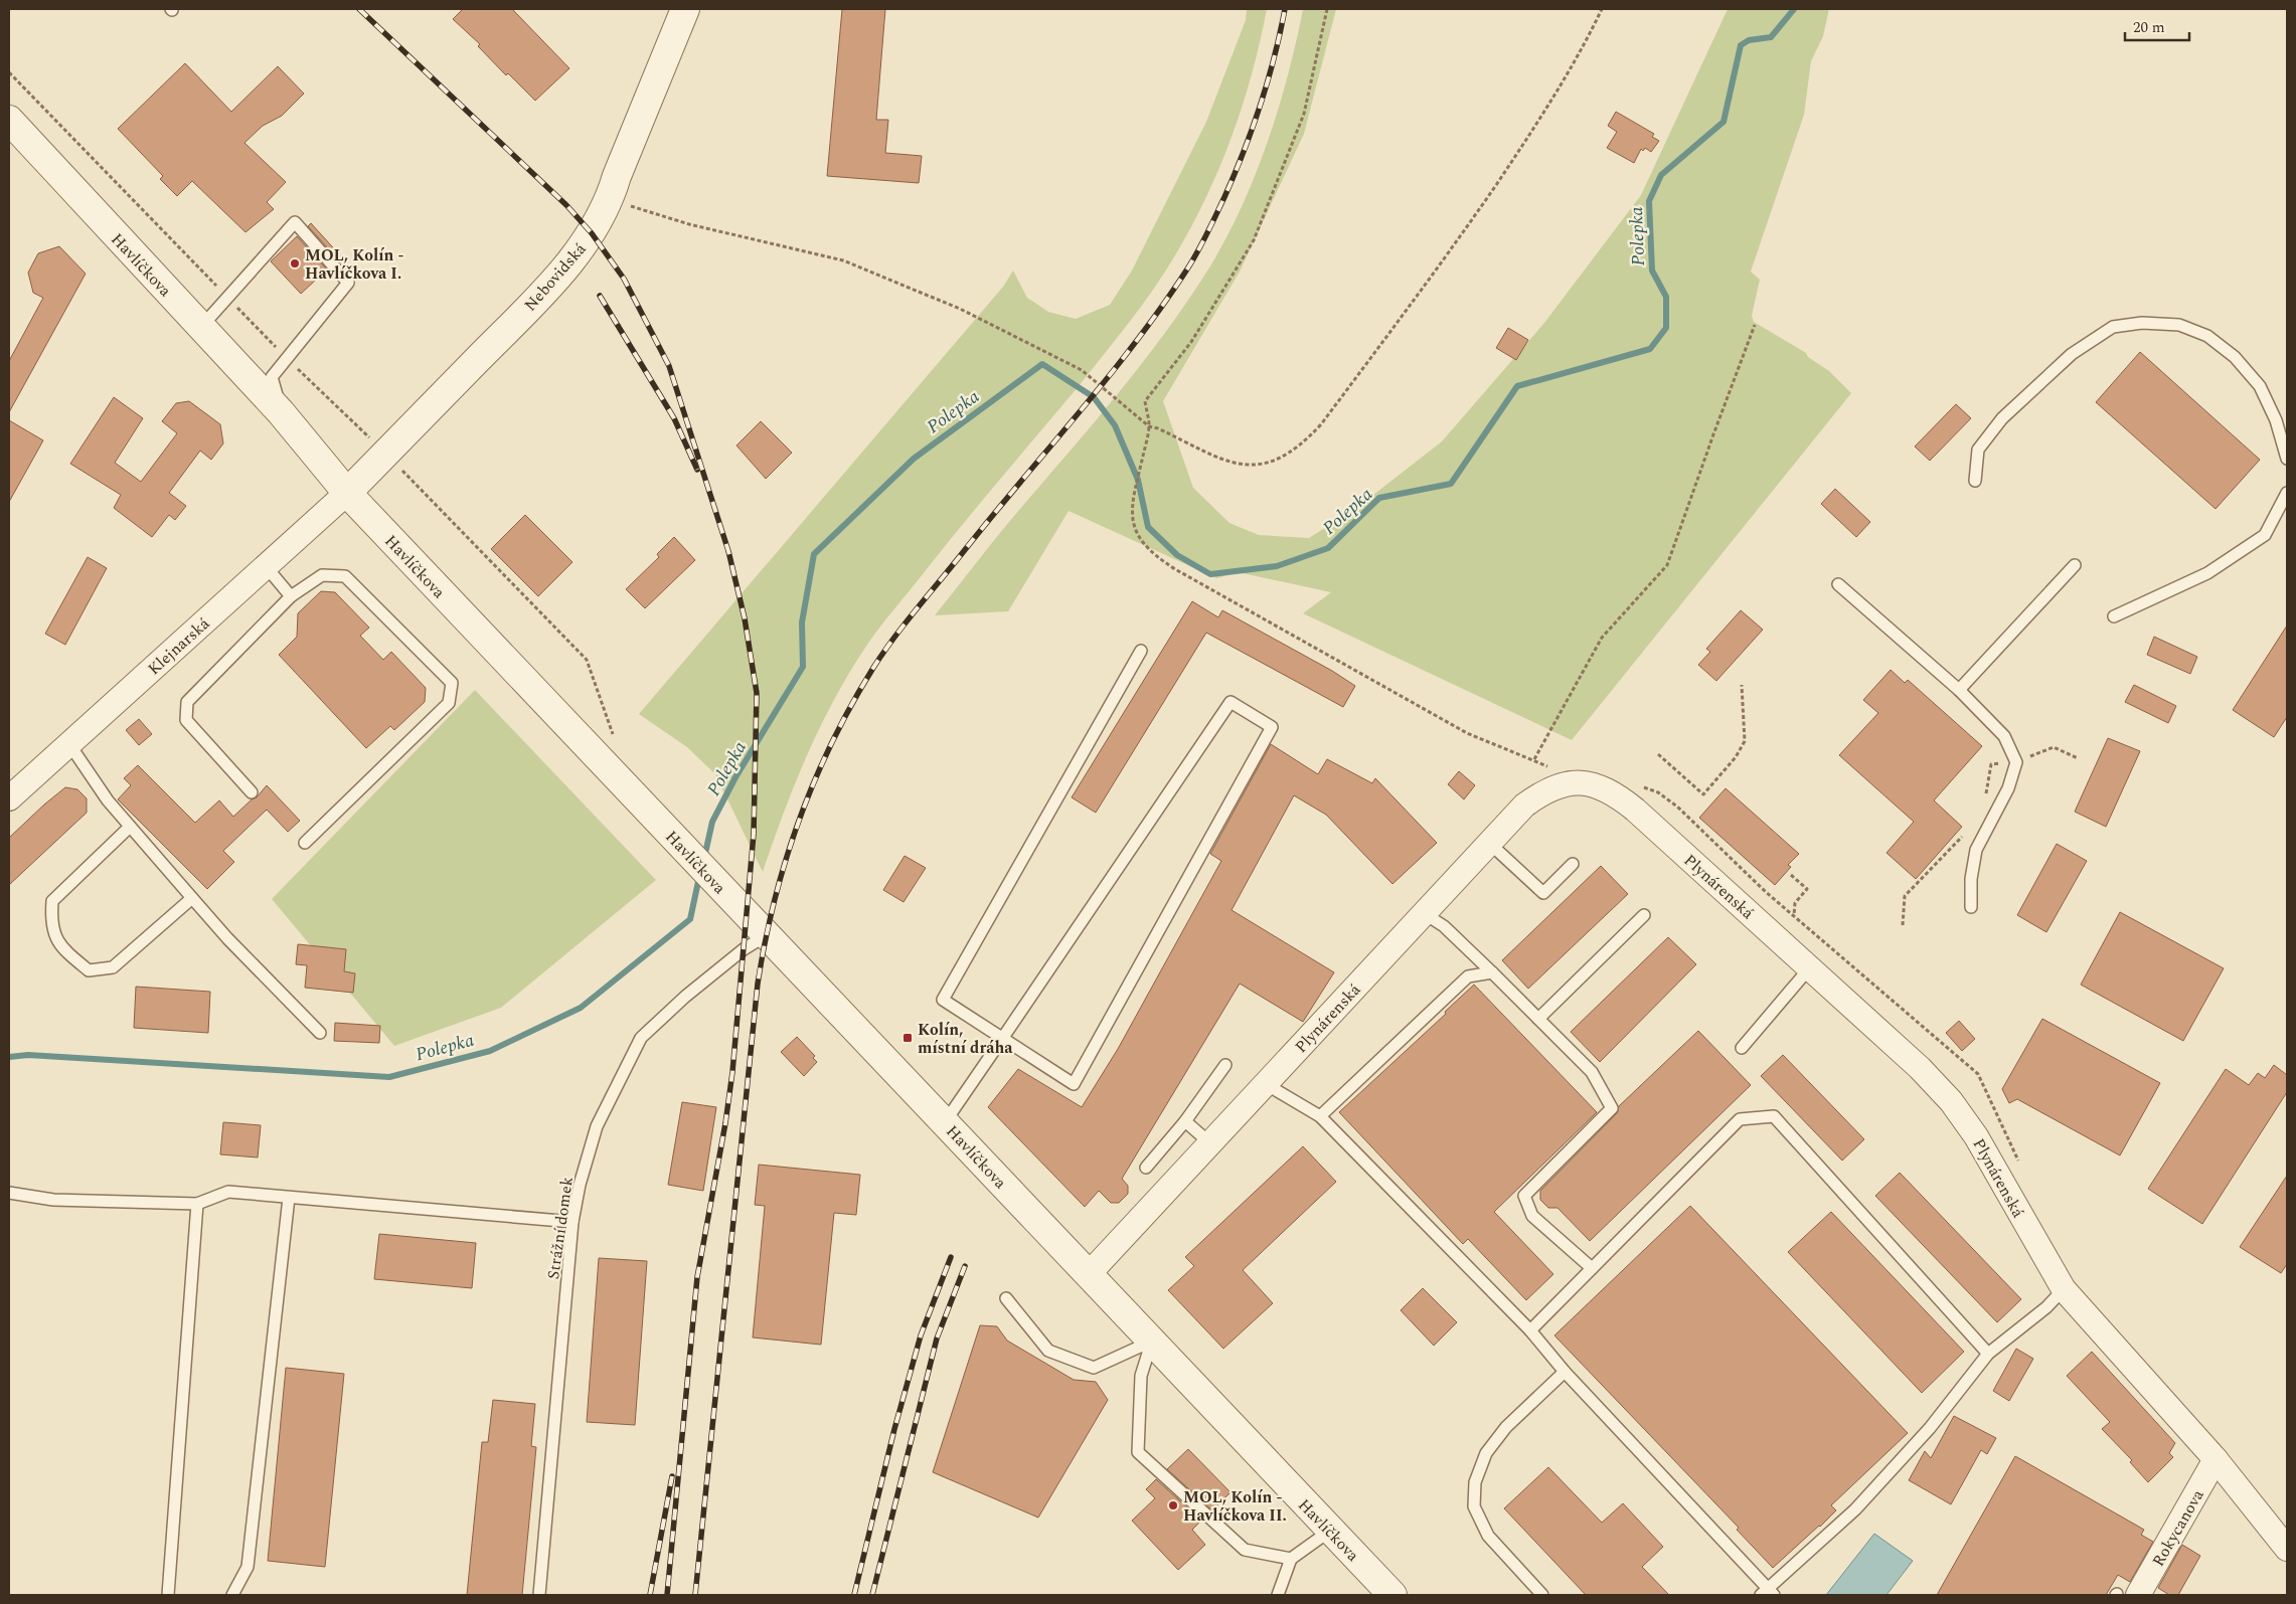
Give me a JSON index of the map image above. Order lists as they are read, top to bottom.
{
  "streets": {
    "street": [
      "Havlíčkova",
      "Nebovidská",
      "Klejnarská",
      "Plynárenská",
      "Rokycanova"
    ],
    "lane": ["Strážní domek"]
  },
  "crossings": [
    ["Havlíčkova", "Nebovidská"],
    ["Havlíčkova", "Klejnarská"],
    ["Havlíčkova", "Plynárenská"],
    ["Havlíčkova", "Strážní domek"],
    ["Nebovidská", "Klejnarská"],
    ["Plynárenská", "Rokycanova"]
  ],
  "water": ["Polepka"],
  "places": {
    "other": ["MOL, Kolín - Havlíčkova I.", "MOL, Kolín - Havlíčkova II."],
    "transit": ["Kolín, místní dráha"]
  },
  "scale_bar": "20 m"
}
